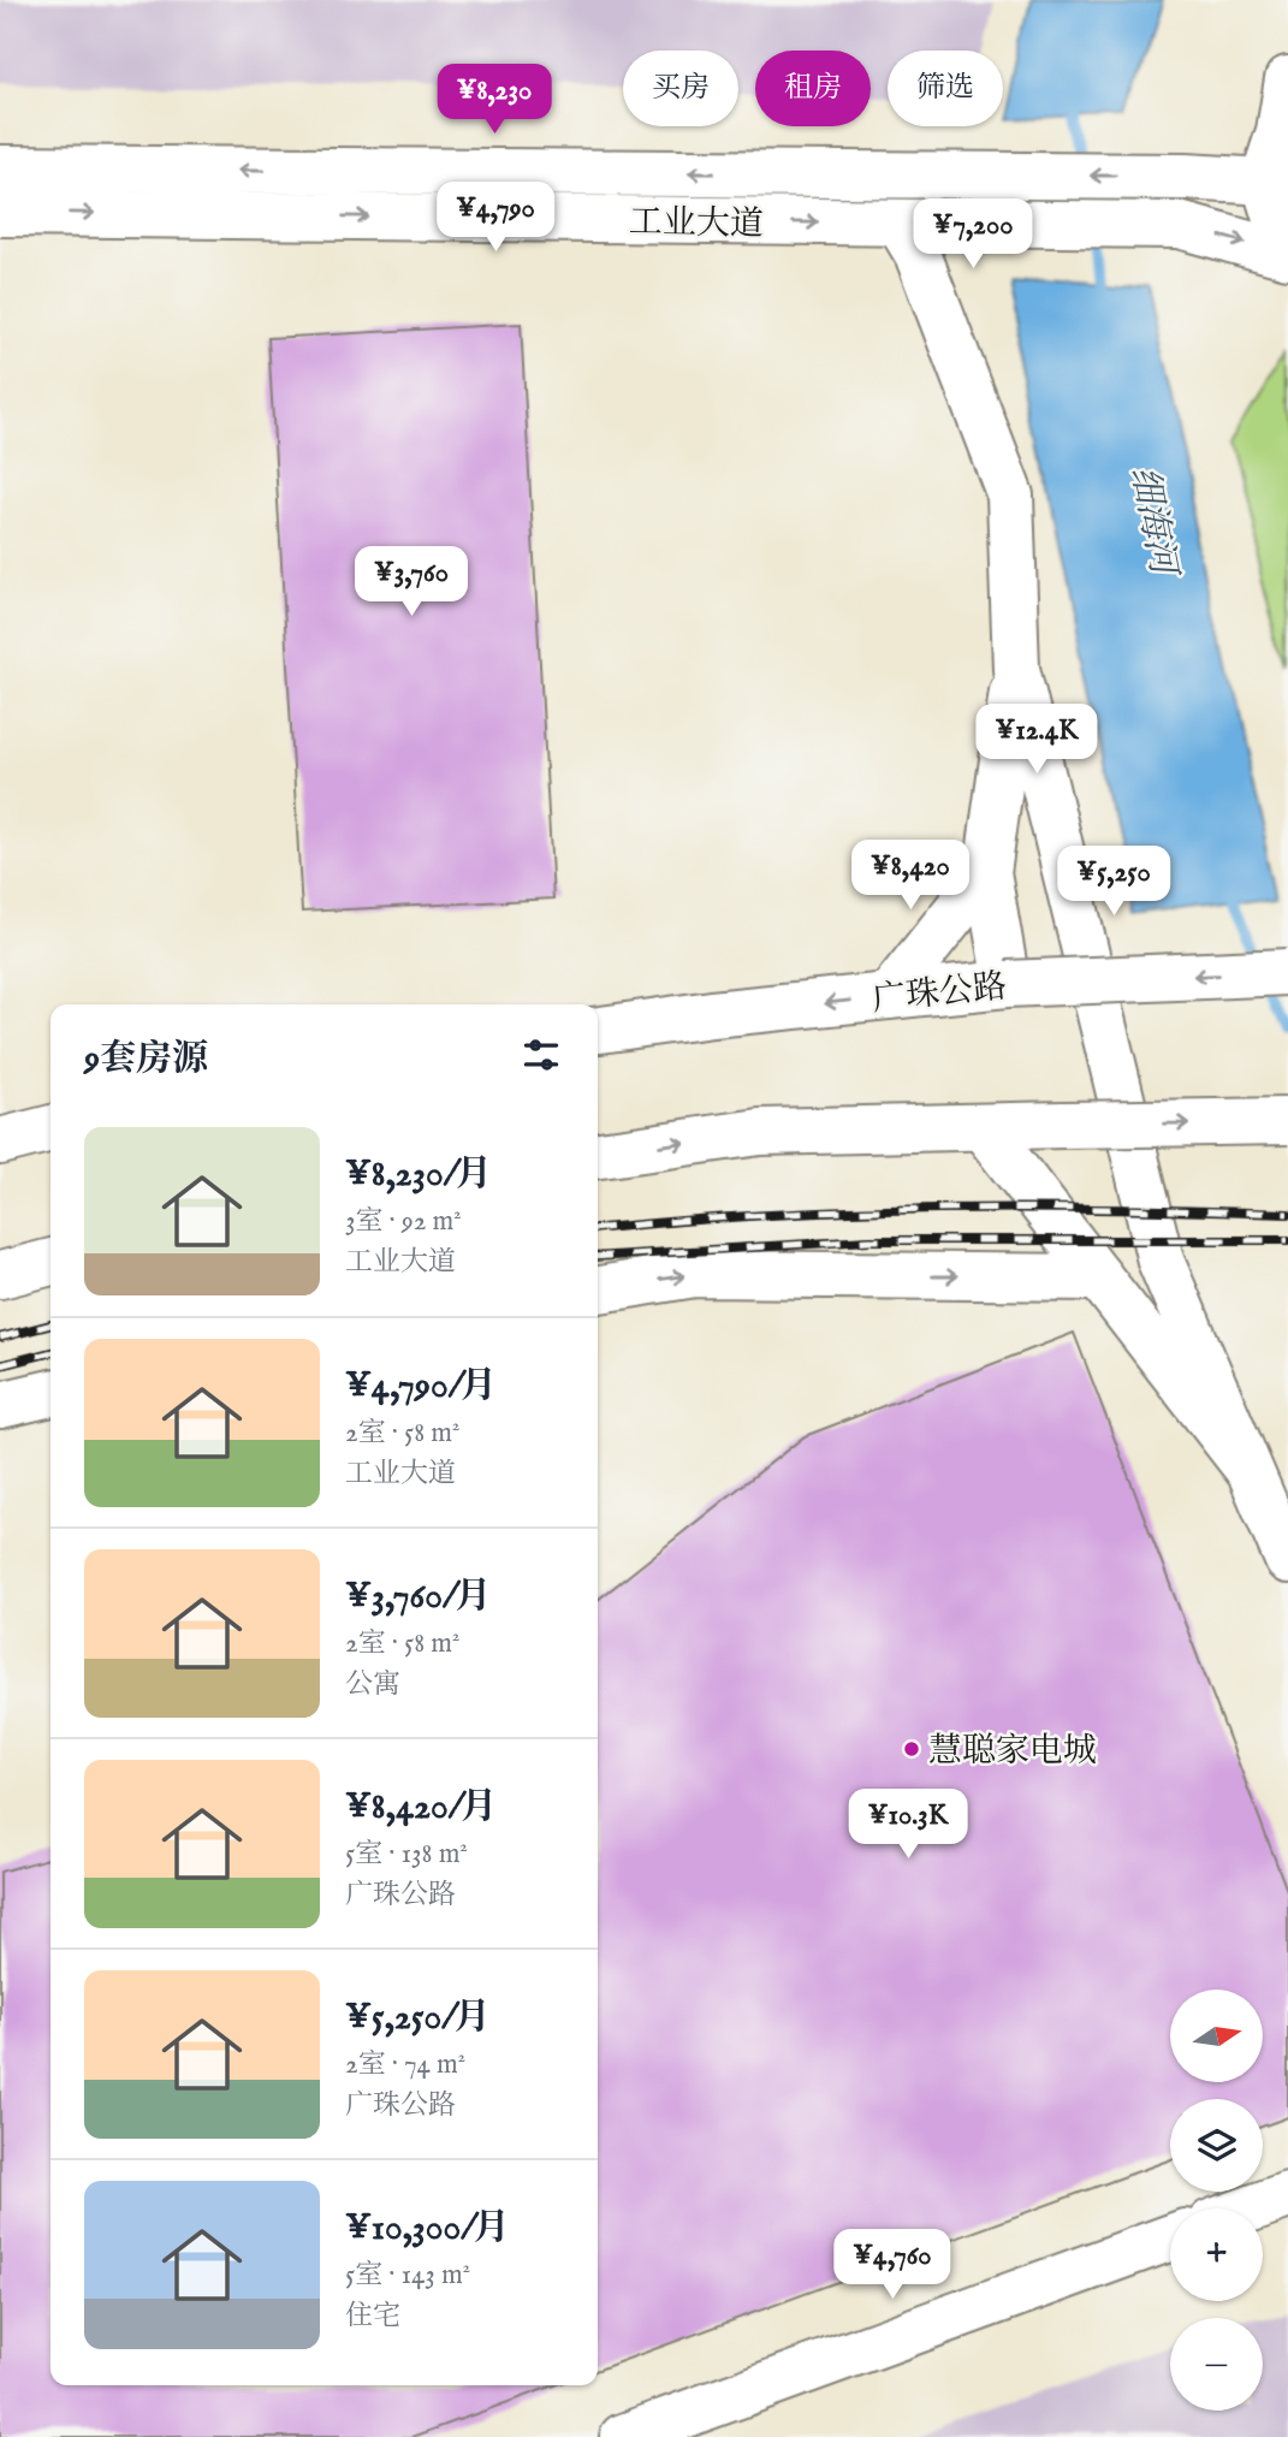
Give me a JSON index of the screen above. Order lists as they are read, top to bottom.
{
  "streets": {
    "main road": ["工业大道", "广珠公路"]
  },
  "water": ["细海河"],
  "places": ["慧聪家电城"],
  "north": "right",
  "page": {
    "chip": ["买房", "租房", "筛选"],
    "price": [
      "¥8,230",
      "¥4,790",
      "¥7,200",
      "¥3,760",
      "¥12.4K",
      "¥8,420",
      "¥5,250",
      "¥10.3K",
      "¥4,760"
    ],
    "heading": "9套房源",
    "list": [
      {
        "name": "¥8,230/月",
        "note": "3室 · 92 m² · 工业大道"
      },
      {
        "name": "¥4,790/月",
        "note": "2室 · 58 m² · 工业大道"
      },
      {
        "name": "¥3,760/月",
        "note": "2室 · 58 m² · 公寓"
      },
      {
        "name": "¥8,420/月",
        "note": "5室 · 138 m² · 广珠公路"
      },
      {
        "name": "¥5,250/月",
        "note": "2室 · 74 m² · 广珠公路"
      },
      {
        "name": "¥10,300/月",
        "note": "5室 · 143 m² · 住宅"
      }
    ],
    "map_buttons": ["+", "−"]
  }
}
